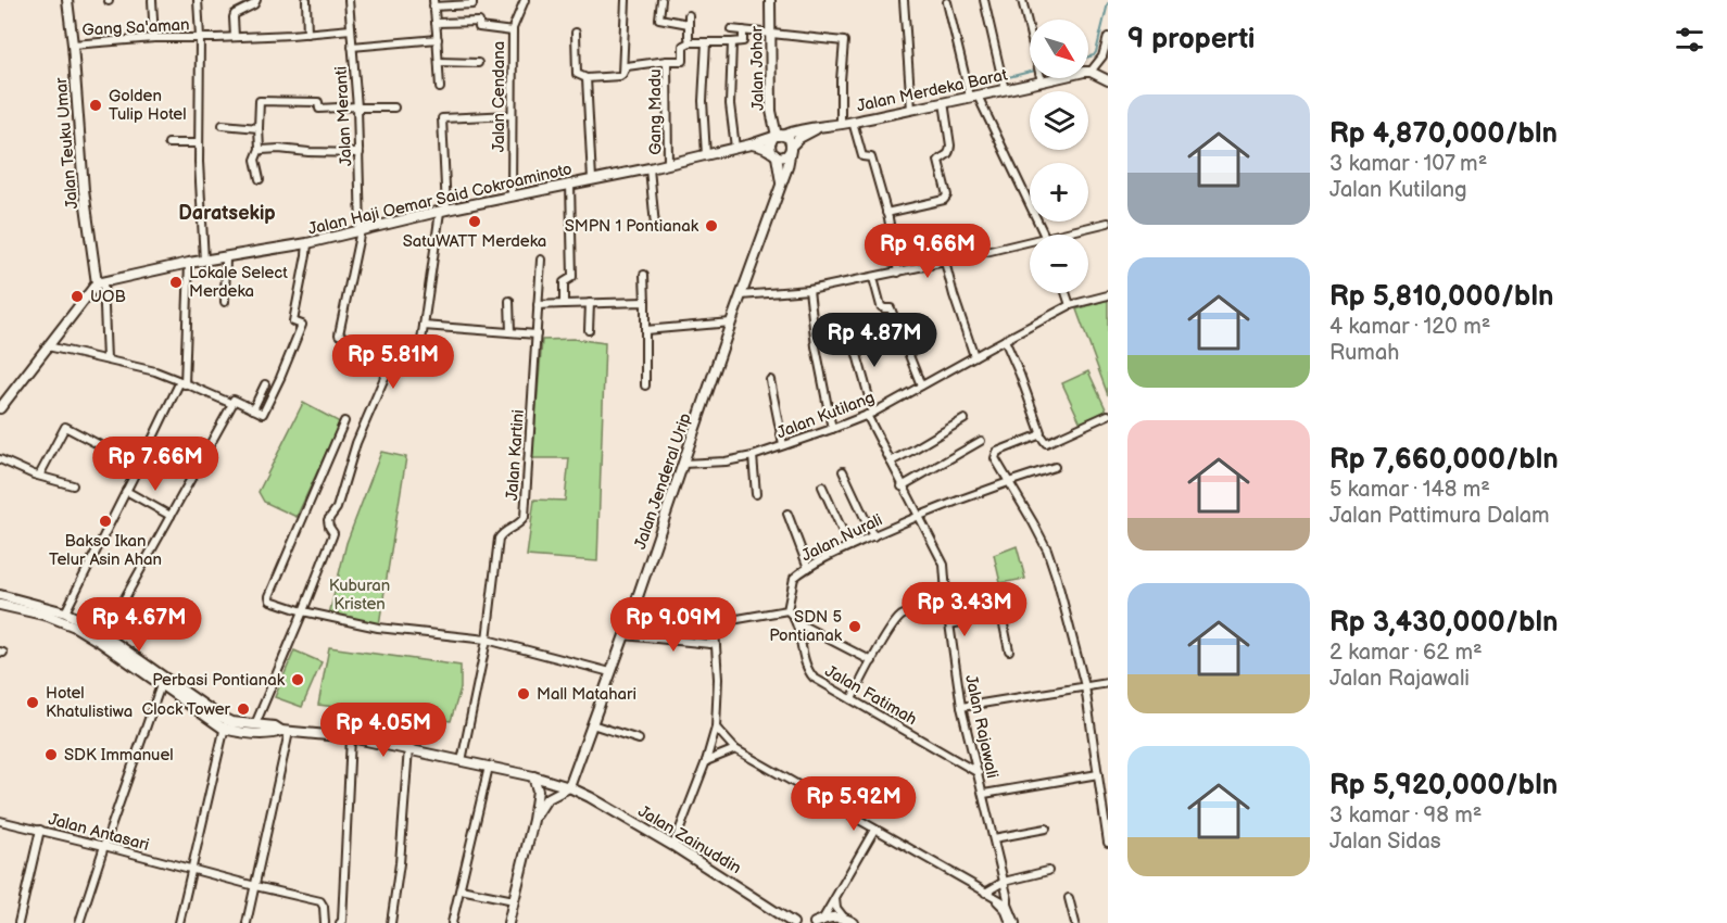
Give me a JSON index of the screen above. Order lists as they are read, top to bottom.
{
  "streets": {
    "street": [
      "Gang Sa'aman",
      "Jalan Johar",
      "Jalan Merdeka Barat",
      "Jalan Cendana",
      "Gang Madu",
      "Jalan Meranti",
      "Jalan Teuku Umar",
      "Jalan Haji Oemar Said Cokroaminoto",
      "Jalan Kutilang",
      "Jalan Kartini",
      "Jalan Jenderal Urip",
      "Jalan Nurali",
      "Jalan Fatimah",
      "Jalan Rajawali",
      "Jalan Antasari",
      "Jalan Zainuddin"
    ]
  },
  "crossings": [
    ["Gang Sa'aman", "Jalan Meranti"],
    ["Gang Sa'aman", "Jalan Teuku Umar"],
    ["Jalan Johar", "Jalan Merdeka Barat"],
    ["Jalan Johar", "Jalan Haji Oemar Said Cokroaminoto"],
    ["Jalan Johar", "Jalan Jenderal Urip"],
    ["Jalan Merdeka Barat", "Jalan Haji Oemar Said Cokroaminoto"],
    ["Jalan Merdeka Barat", "Jalan Jenderal Urip"],
    ["Jalan Cendana", "Jalan Haji Oemar Said Cokroaminoto"],
    ["Gang Madu", "Jalan Haji Oemar Said Cokroaminoto"],
    ["Jalan Meranti", "Jalan Haji Oemar Said Cokroaminoto"],
    ["Jalan Teuku Umar", "Jalan Haji Oemar Said Cokroaminoto"],
    ["Jalan Haji Oemar Said Cokroaminoto", "Jalan Jenderal Urip"],
    ["Jalan Kutilang", "Jalan Jenderal Urip"],
    ["Jalan Kutilang", "Jalan Rajawali"],
    ["Jalan Kartini", "Jalan Zainuddin"],
    ["Jalan Jenderal Urip", "Jalan Zainuddin"],
    ["Jalan Nurali", "Jalan Fatimah"],
    ["Jalan Nurali", "Jalan Rajawali"],
    ["Jalan Fatimah", "Jalan Rajawali"]
  ],
  "districts": ["Daratsekip"],
  "parks": ["Kuburan Kristen"],
  "places": [
    "Golden Tulip Hotel",
    "SatuWATT Merdeka",
    "SMPN 1 Pontianak",
    "Lokale Select Merdeka",
    "UOB",
    "Bakso Ikan Telur Asin Ahan",
    "SDN 5 Pontianak",
    "Perbasi Pontianak",
    "Mall Matahari",
    "Hotel Khatulistiwa",
    "Clock Tower",
    "SDK Immanuel"
  ],
  "north": "bottom right",
  "page": {
    "heading": "9 properti",
    "map_buttons": ["+", "−"],
    "list": [
      {
        "name": "Rp 4,870,000/bln",
        "note": "3 kamar · 107 m² · Jalan Kutilang"
      },
      {
        "name": "Rp 5,810,000/bln",
        "note": "4 kamar · 120 m² · Rumah"
      },
      {
        "name": "Rp 7,660,000/bln",
        "note": "5 kamar · 148 m² · Jalan Pattimura Dalam"
      },
      {
        "name": "Rp 3,430,000/bln",
        "note": "2 kamar · 62 m² · Jalan Rajawali"
      },
      {
        "name": "Rp 5,920,000/bln",
        "note": "3 kamar · 98 m² · Jalan Sidas"
      }
    ],
    "price": [
      "Rp 9.66M",
      "Rp 4.87M",
      "Rp 5.81M",
      "Rp 7.66M",
      "Rp 3.43M",
      "Rp 4.67M",
      "Rp 9.09M",
      "Rp 4.05M",
      "Rp 5.92M"
    ]
  }
}
